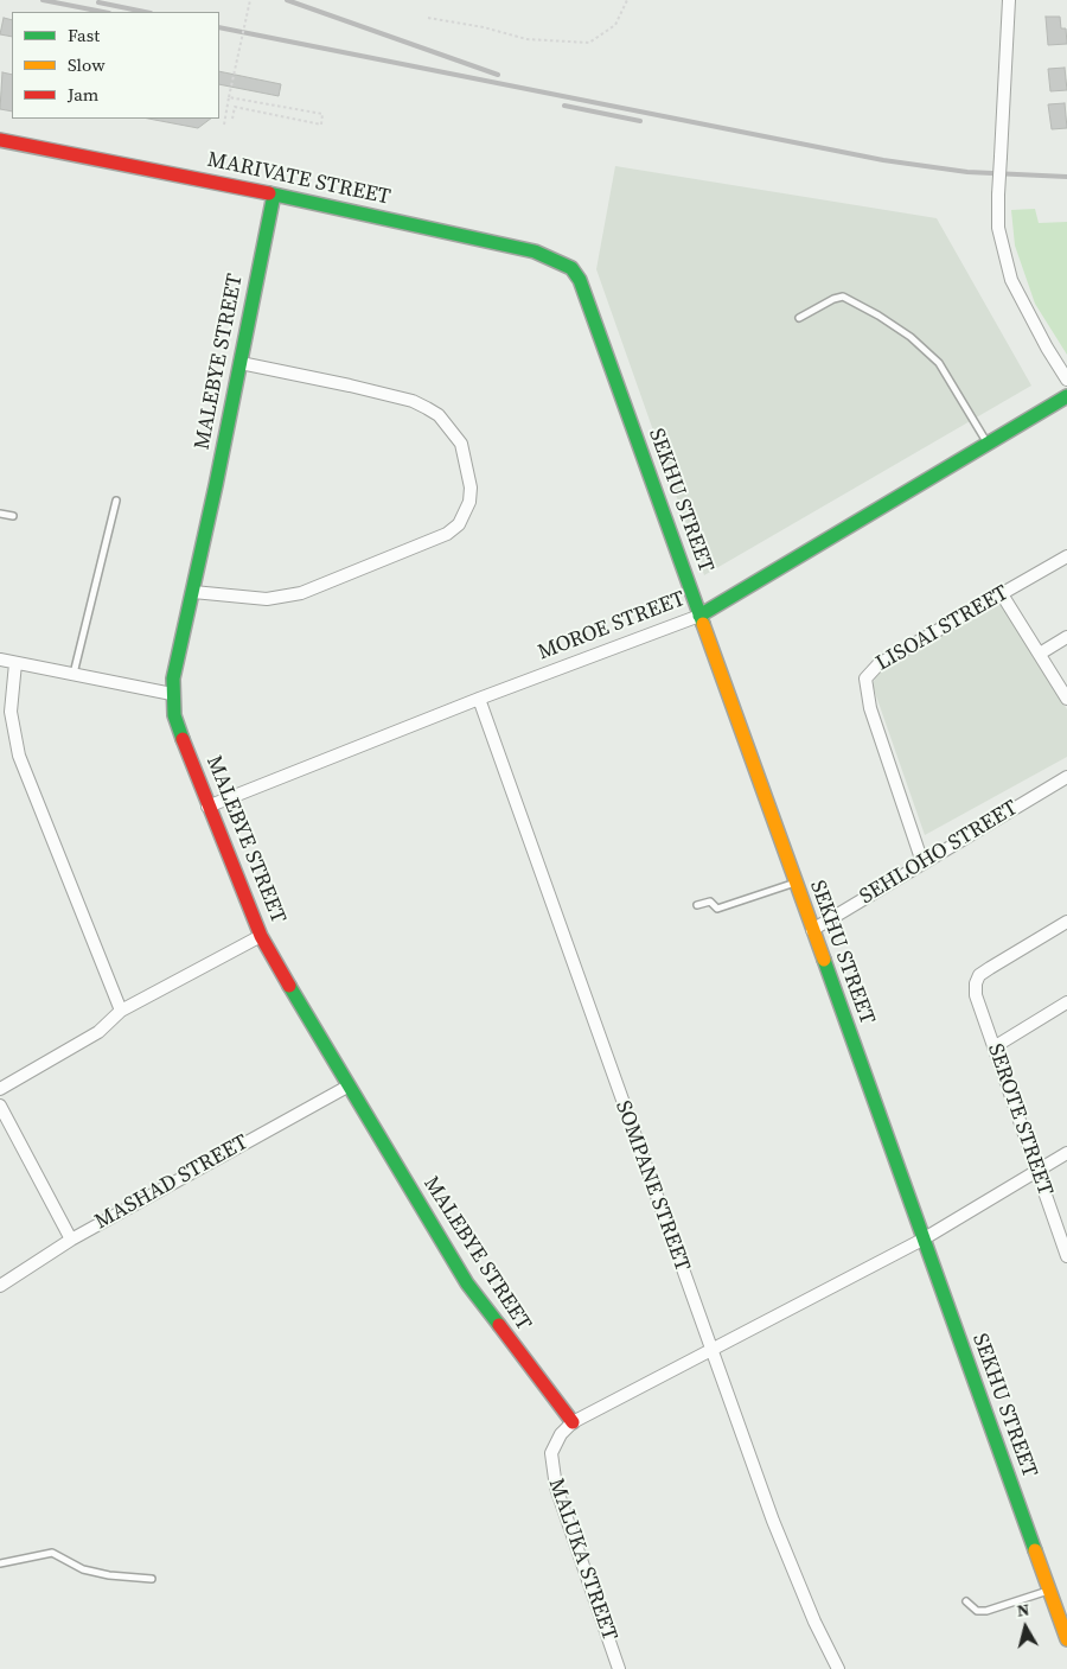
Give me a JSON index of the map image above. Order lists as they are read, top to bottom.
{
  "streets": {
    "street": [
      "MARIVATE STREET",
      "MALEBYE STREET",
      "SEKHU STREET",
      "MOROE STREET",
      "LISOAI STREET",
      "SEHLOHO STREET",
      "SEROTE STREET",
      "MASHAD STREET",
      "SOMPANE STREET",
      "MALUKA STREET"
    ]
  },
  "crossings": [
    ["MARIVATE STREET", "MALEBYE STREET"],
    ["MARIVATE STREET", "SEKHU STREET"],
    ["MALEBYE STREET", "MOROE STREET"],
    ["MALEBYE STREET", "MASHAD STREET"],
    ["MALEBYE STREET", "MALUKA STREET"],
    ["SEKHU STREET", "MOROE STREET"],
    ["SEKHU STREET", "SEHLOHO STREET"],
    ["MOROE STREET", "SOMPANE STREET"],
    ["LISOAI STREET", "SEHLOHO STREET"]
  ],
  "legend": ["Fast", "Slow", "Jam"],
  "north": "top"
}
